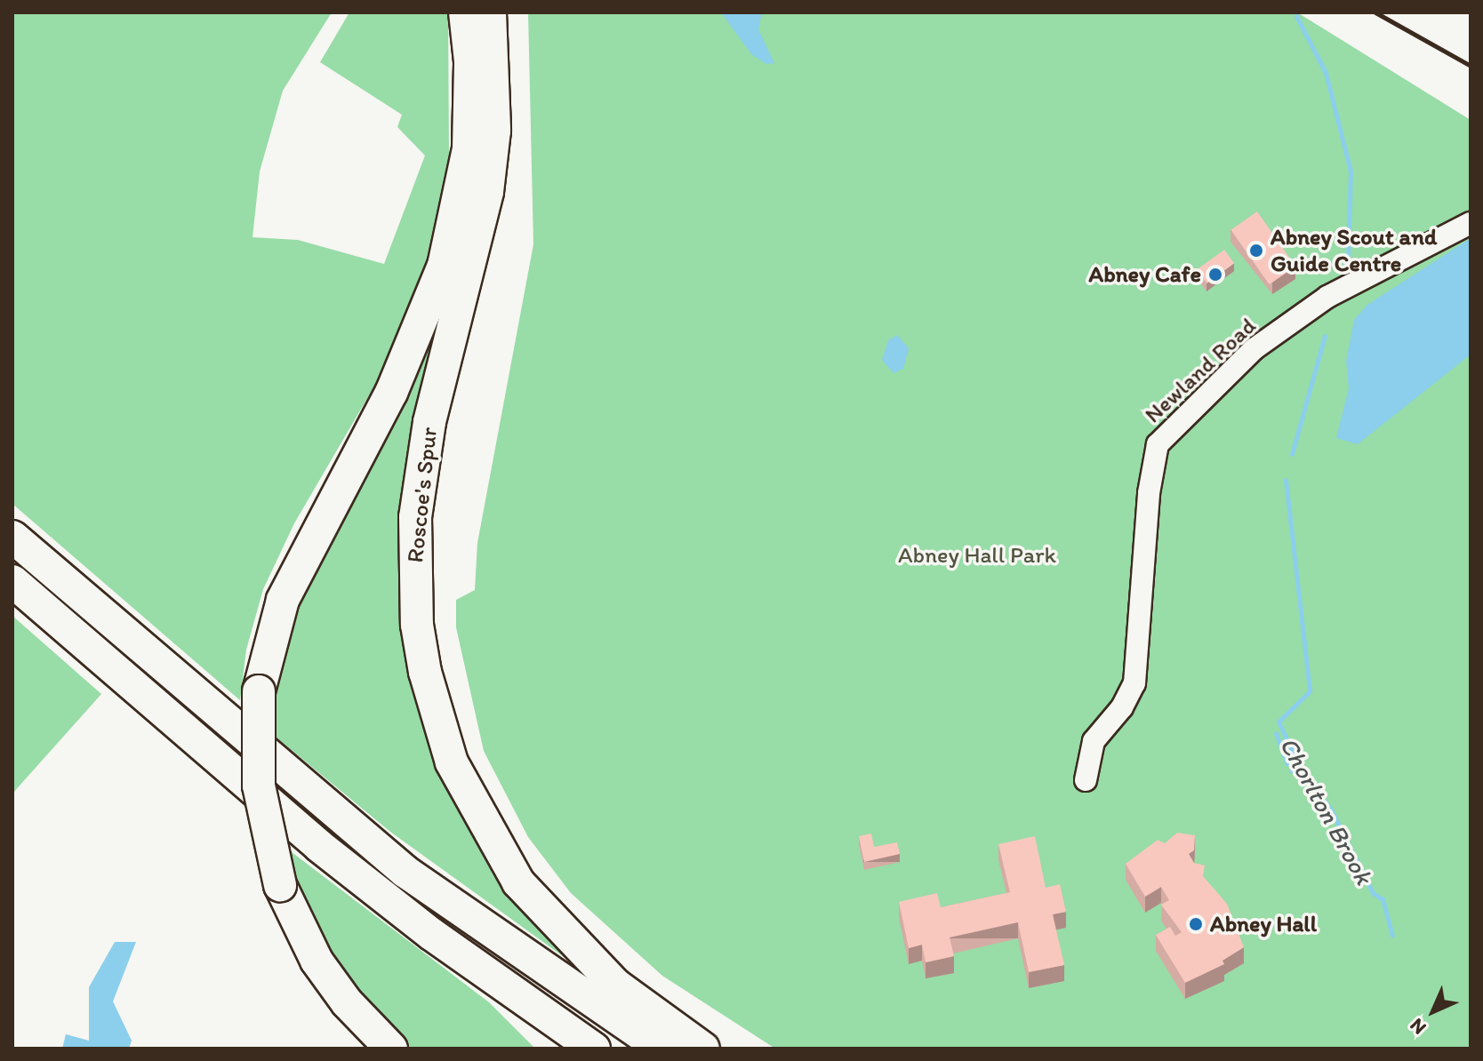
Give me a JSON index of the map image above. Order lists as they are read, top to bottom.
{
  "streets": {
    "highway": ["Roscoe's Spur"],
    "street": ["Newland Road"]
  },
  "water": ["Chorlton Brook"],
  "parks": ["Abney Hall Park"],
  "places": ["Abney Scout and Guide Centre", "Abney Cafe", "Abney Hall"],
  "north": "bottom left"
}
